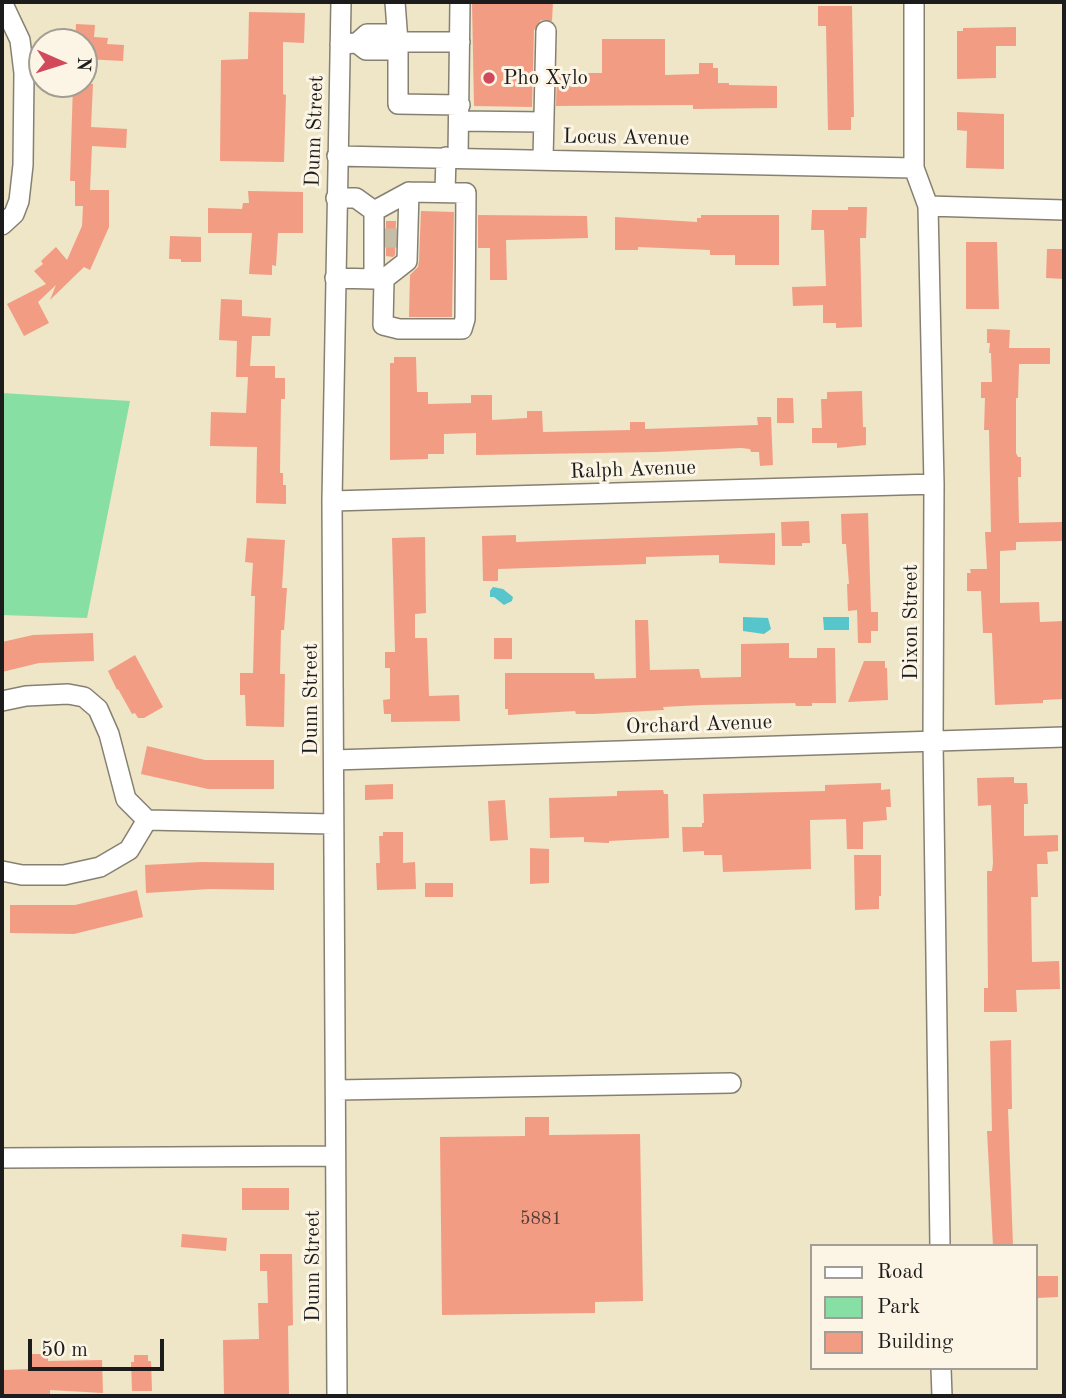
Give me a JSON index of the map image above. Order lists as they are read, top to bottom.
{
  "streets": {
    "street": [
      "Dunn Street",
      "Locus Avenue",
      "Ralph Avenue",
      "Dixon Street",
      "Orchard Avenue"
    ]
  },
  "crossings": [
    ["Dunn Street", "Locus Avenue"],
    ["Dunn Street", "Ralph Avenue"],
    ["Dunn Street", "Orchard Avenue"],
    ["Locus Avenue", "Dixon Street"],
    ["Ralph Avenue", "Dixon Street"],
    ["Dixon Street", "Orchard Avenue"]
  ],
  "places": ["Pho Xylo"],
  "house_numbers": ["5881"],
  "legend": ["Road", "Park", "Building"],
  "scale_bar": "50 m",
  "north": "right"
}
